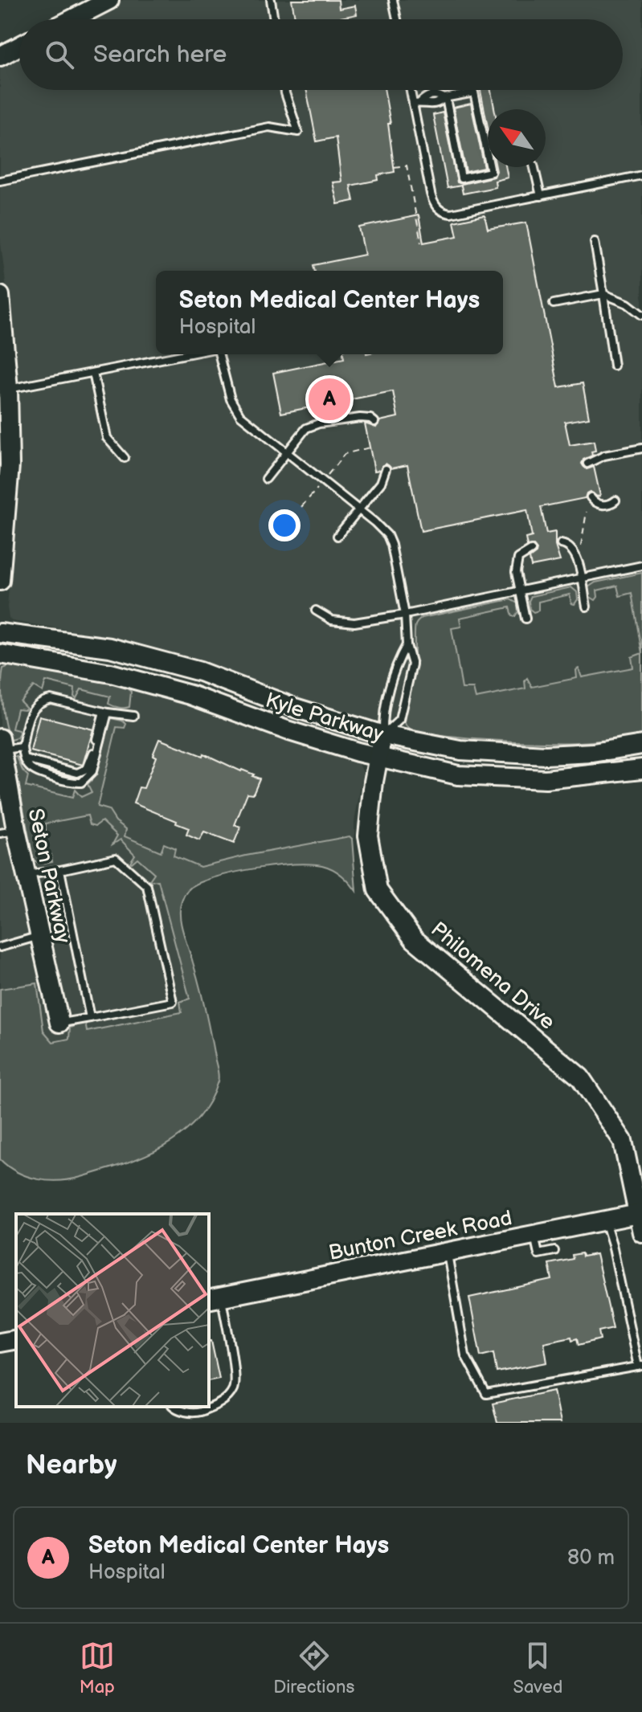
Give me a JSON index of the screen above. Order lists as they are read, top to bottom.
{
  "streets": {
    "street": [
      "Kyle Parkway",
      "Seton Parkway",
      "Philomena Drive",
      "Bunton Creek Road"
    ]
  },
  "crossings": [
    ["Kyle Parkway", "Philomena Drive"],
    ["Philomena Drive", "Bunton Creek Road"]
  ],
  "north": "top left",
  "page": {
    "search": "Search here",
    "popup": ["Seton Medical Center Hays", "Hospital"],
    "pins": "A",
    "heading": "Nearby",
    "list": [
      {
        "mark": "A",
        "name": "Seton Medical Center Hays",
        "note": "Hospital",
        "value": "80 m"
      }
    ],
    "nav": ["Map", "Directions", "Saved"]
  }
}
